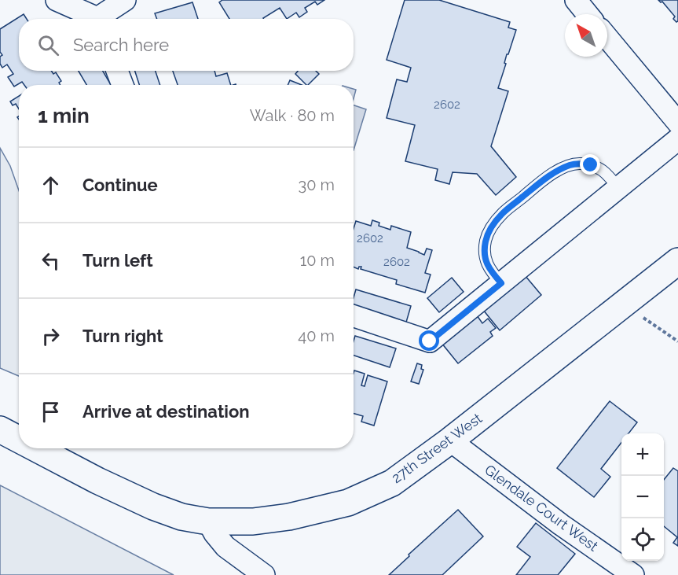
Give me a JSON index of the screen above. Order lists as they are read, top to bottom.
{
  "streets": {
    "street": ["27th Street West", "Glendale Court West"]
  },
  "crossings": [
    ["27th Street West", "Glendale Court West"]
  ],
  "house_numbers": ["2602", "2602", "2602"],
  "north": "top left",
  "page": {
    "search": "Search here",
    "heading": ["1 min", "Walk · 80 m"],
    "list": [
      ["Continue", "30 m"],
      ["Turn left", "10 m"],
      ["Turn right", "40 m"],
      "Arrive at destination"
    ],
    "map_buttons": ["+", "−"]
  }
}
